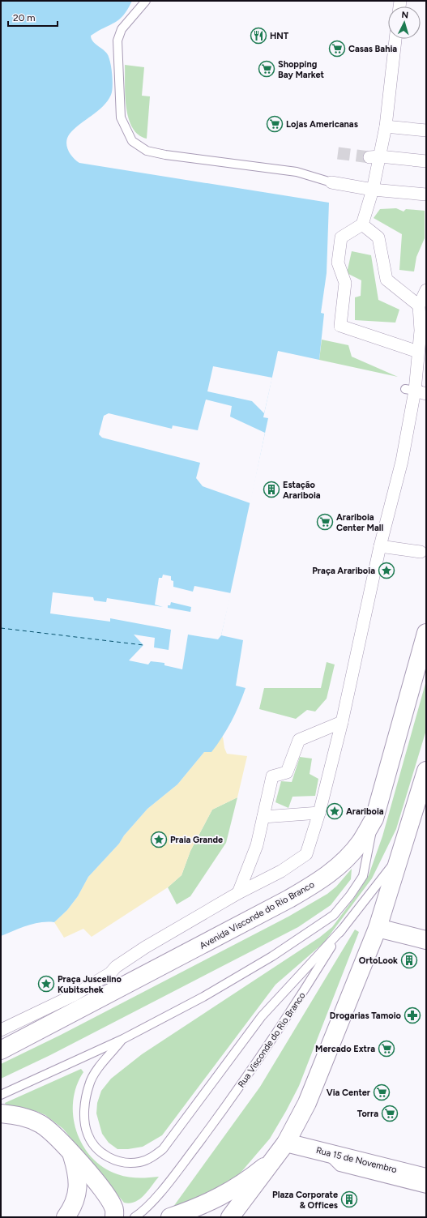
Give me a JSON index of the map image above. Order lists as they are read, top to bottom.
{
  "streets": {
    "main road": ["Avenida Visconde do Rio Branco", "Rua 15 de Novembro"],
    "lane": ["Rua Visconde do Rio Branco"]
  },
  "places": {
    "restaurant": ["HNT"],
    "supermarket": [
      "Casas Bahia",
      "Shopping Bay Market",
      "Lojas Americanas",
      "Arariboia Center Mall",
      "Mercado Extra",
      "Via Center",
      "Torra"
    ],
    "building": ["Estação Arariboia", "OrtoLook", "Plaza Corporate & Offices"],
    "place": [
      "Praça Arariboia",
      "Arariboia",
      "Praia Grande",
      "Praça Juscelino Kubitschek"
    ],
    "pharmacy": ["Drogarias Tamoio"]
  },
  "scale_bar": "20 m",
  "north": "top"
}
